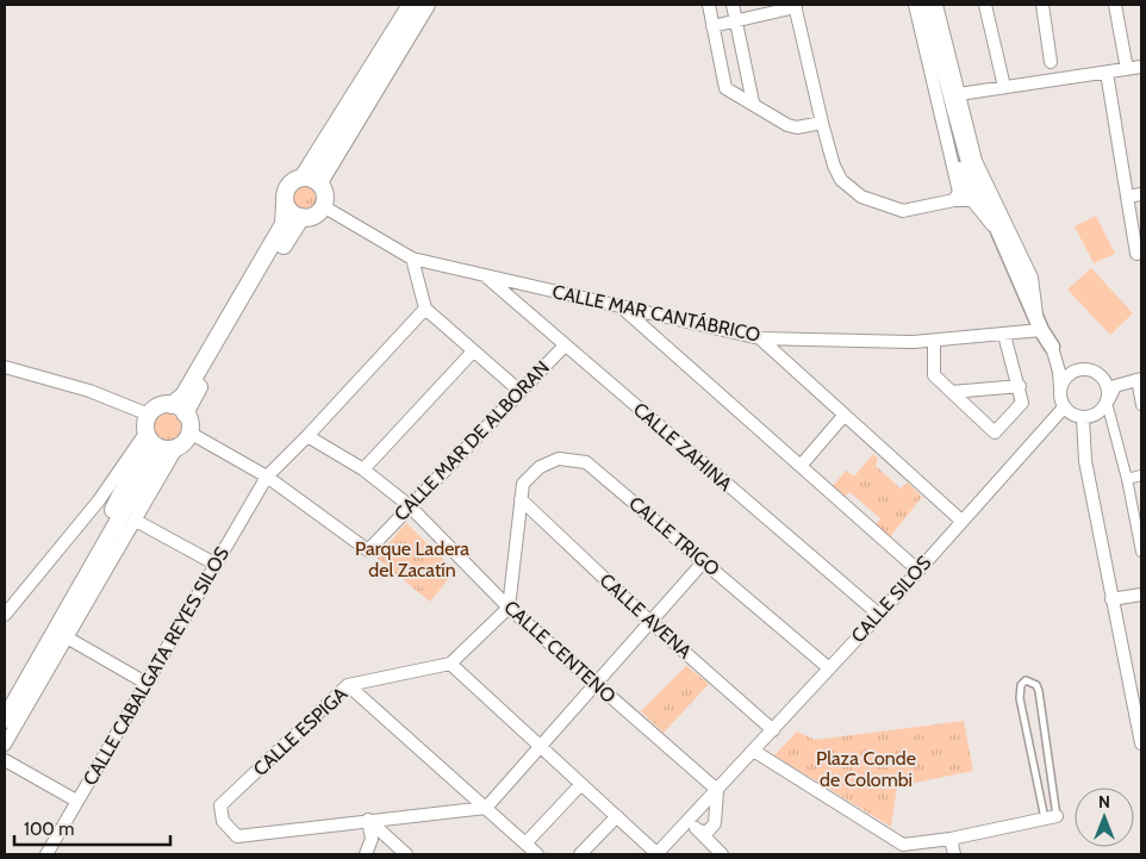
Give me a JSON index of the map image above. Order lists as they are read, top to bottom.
{
  "streets": {
    "street": [
      "CALLE MAR CANTÁBRICO",
      "CALLE MAR DE ALBORAN",
      "CALLE ZAHINA",
      "CALLE TRIGO",
      "CALLE SILOS",
      "CALLE AVENA",
      "CALLE CENTENO",
      "CALLE CABALGATA REYES SILOS",
      "CALLE ESPIGA"
    ]
  },
  "crossings": [
    ["CALLE MAR CANTÁBRICO", "CALLE ZAHINA"],
    ["CALLE MAR DE ALBORAN", "CALLE ZAHINA"],
    ["CALLE MAR DE ALBORAN", "CALLE CENTENO"],
    ["CALLE MAR DE ALBORAN", "CALLE CABALGATA REYES SILOS"],
    ["CALLE ZAHINA", "CALLE SILOS"],
    ["CALLE TRIGO", "CALLE SILOS"],
    ["CALLE TRIGO", "CALLE AVENA"],
    ["CALLE SILOS", "CALLE AVENA"],
    ["CALLE SILOS", "CALLE CENTENO"],
    ["CALLE CENTENO", "CALLE CABALGATA REYES SILOS"]
  ],
  "parks": ["Parque Ladera del Zacatín", "Plaza Conde de Colombi"],
  "scale_bar": "100 m",
  "north": "top"
}
